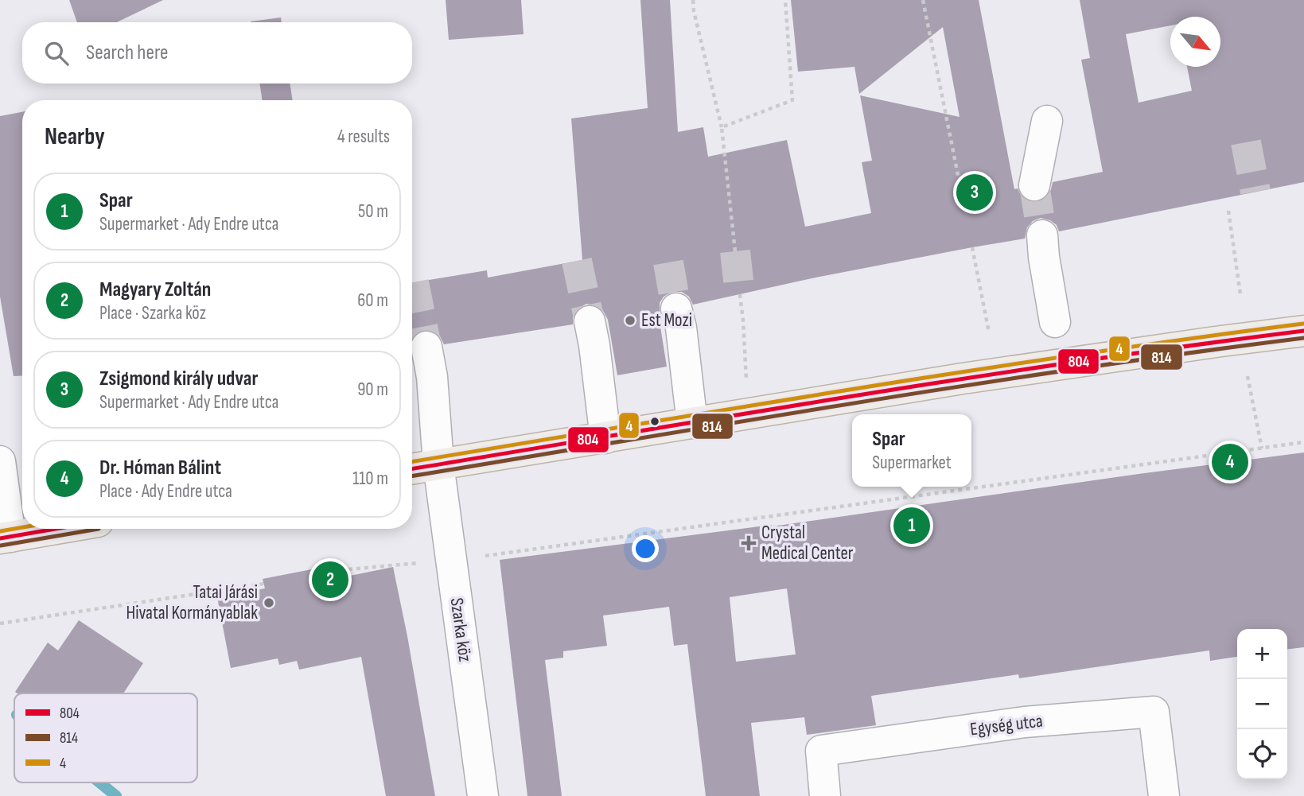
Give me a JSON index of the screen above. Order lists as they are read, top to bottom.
{
  "streets": {
    "street": ["Szarka köz", "Egység utca"]
  },
  "places": {
    "other": ["Est Mozi", "Tatai Járási Hivatal Kormányablak"],
    "health": ["Crystal Medical Center"]
  },
  "lines": ["transit line 4", "transit line 804", "transit line 814"],
  "legend": ["804", "814", "4"],
  "north": "bottom right",
  "page": {
    "search": "Search here",
    "heading": ["Nearby", "4 results"],
    "pins": [
      "3",
      "4",
      "1",
      "2"
    ],
    "list": [
      {
        "mark": "1",
        "name": "Spar",
        "note": "Supermarket · Ady Endre utca",
        "value": "50 m"
      },
      {
        "mark": "2",
        "name": "Magyary Zoltán",
        "note": "Place · Szarka köz",
        "value": "60 m"
      },
      {
        "mark": "3",
        "name": "Zsigmond király udvar",
        "note": "Supermarket · Ady Endre utca",
        "value": "90 m"
      },
      {
        "mark": "4",
        "name": "Dr. Hóman Bálint",
        "note": "Place · Ady Endre utca",
        "value": "110 m"
      }
    ],
    "popup": ["Spar", "Supermarket"],
    "map_buttons": ["+", "−"]
  }
}
